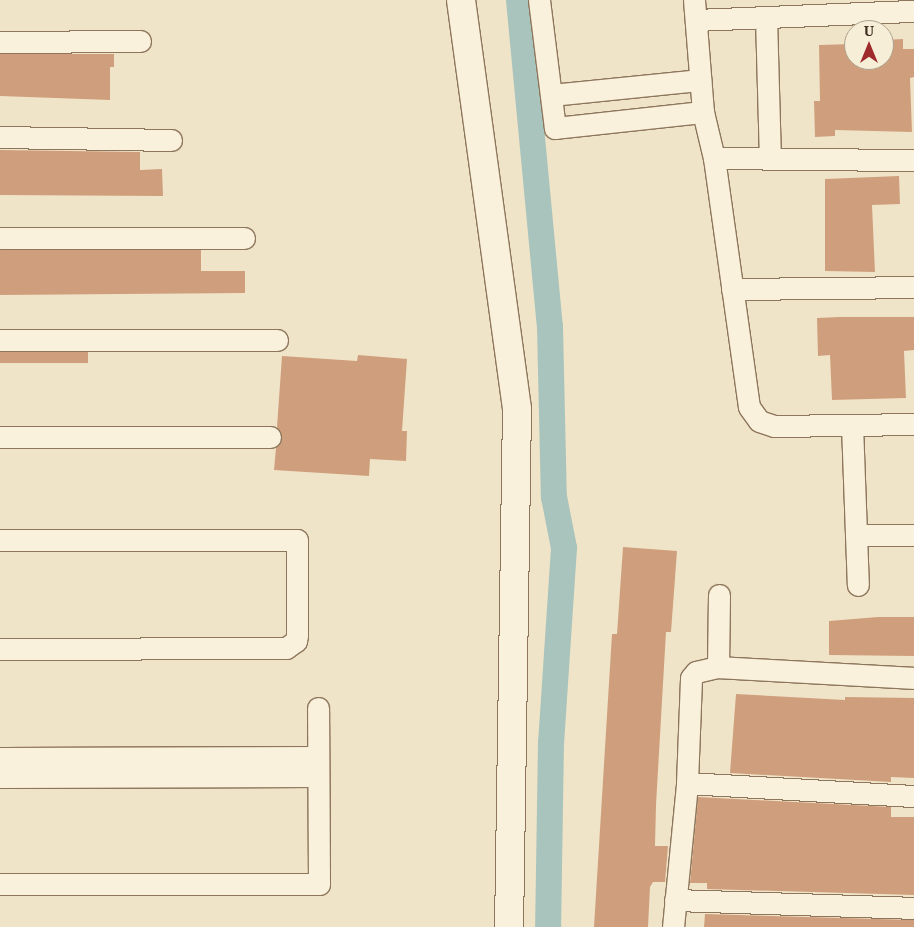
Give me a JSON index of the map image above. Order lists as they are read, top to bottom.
{
  "north": "top"
}
